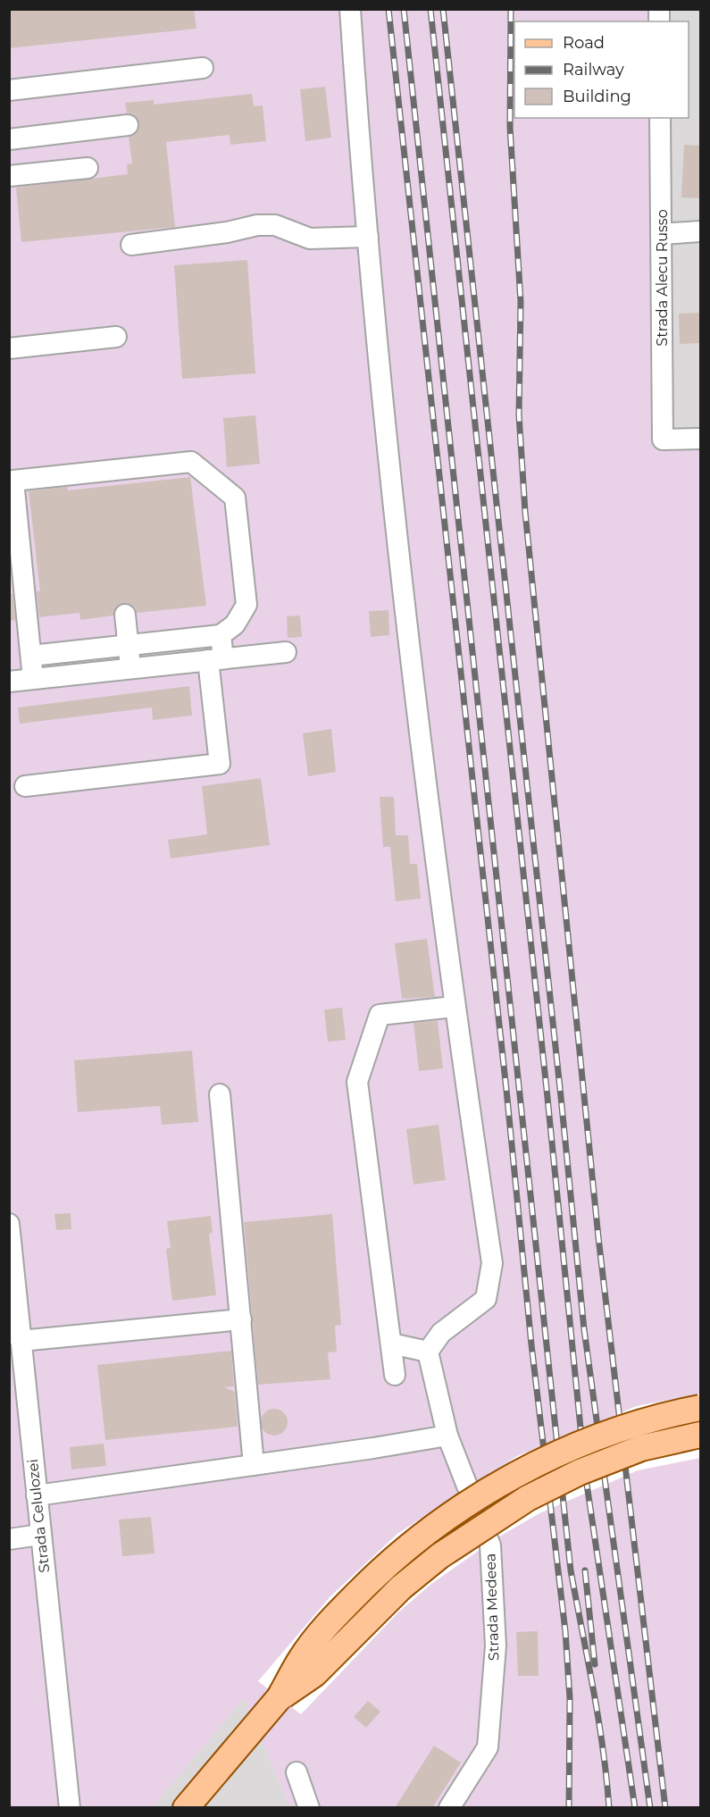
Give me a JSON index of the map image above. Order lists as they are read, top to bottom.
{
  "streets": {
    "street": ["Strada Alecu Russo", "Strada Celulozei", "Strada Medeea"]
  },
  "legend": ["Road", "Railway", "Building"]
}
